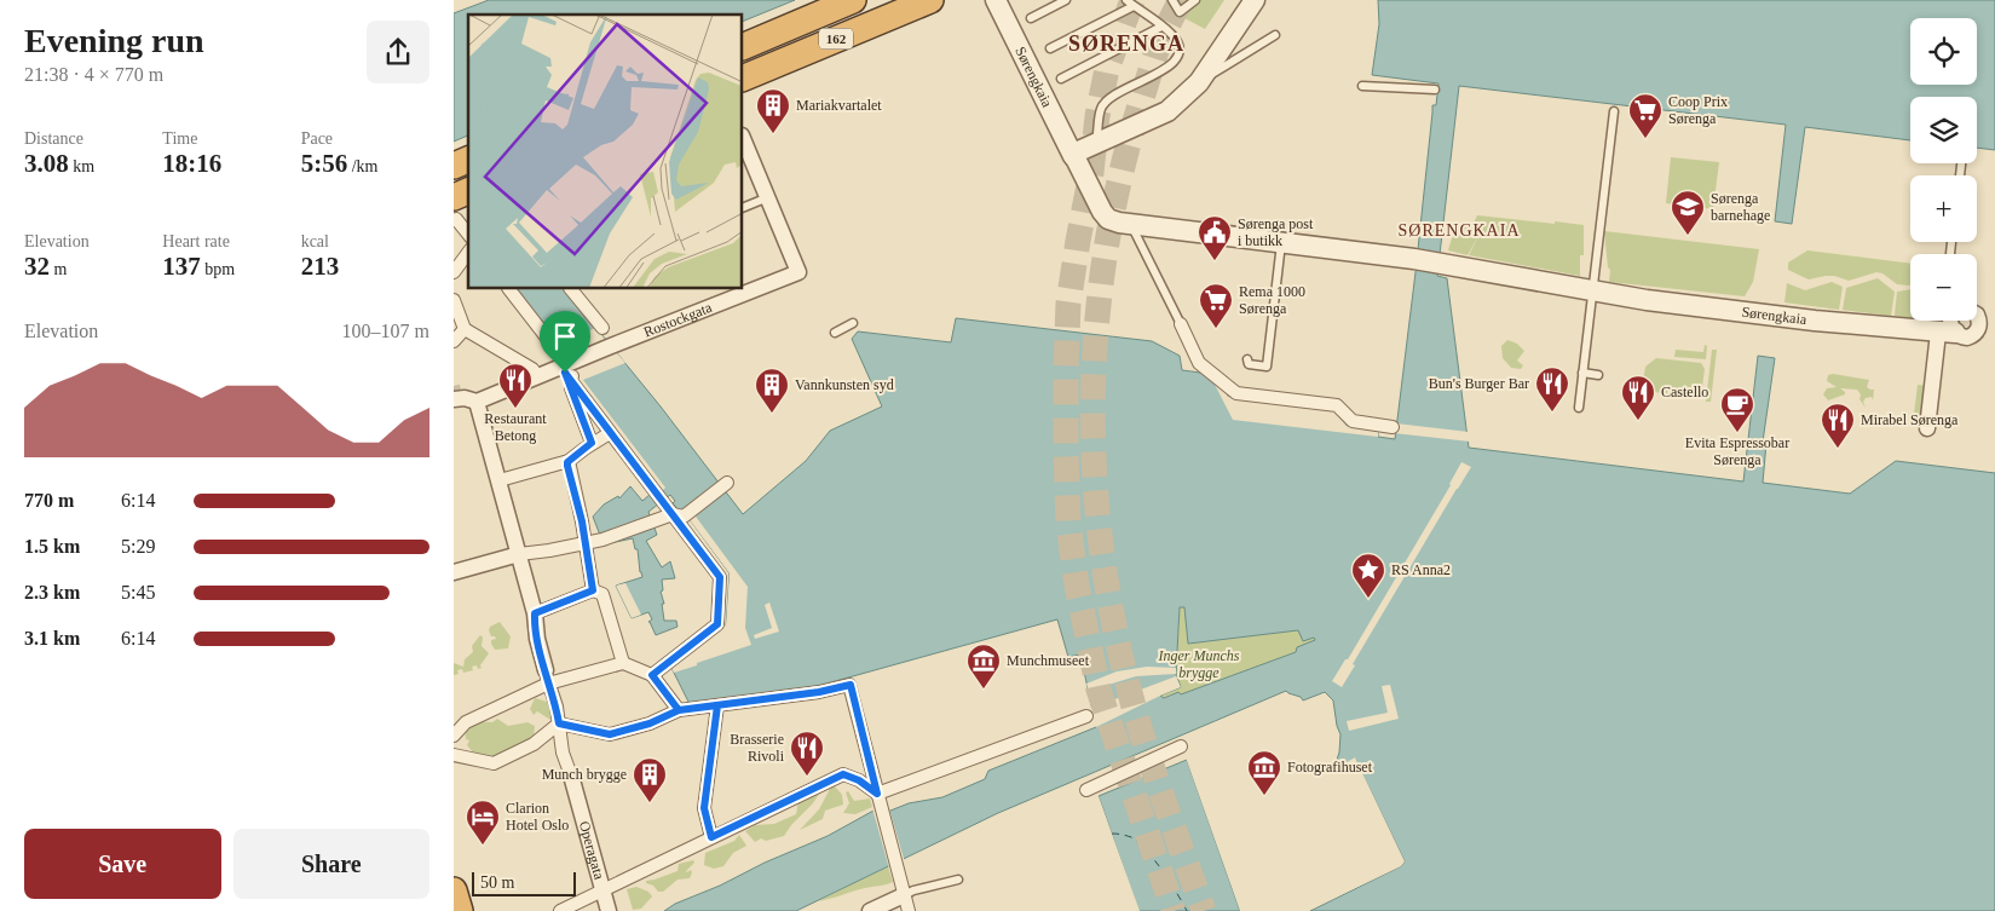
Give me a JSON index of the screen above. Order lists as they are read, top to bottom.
{
  "streets": {
    "highway": ["162"],
    "street": ["Sørengkaia", "Rostockgata", "Operagata"]
  },
  "crossings": [
    ["Rostockgata", "Operagata"]
  ],
  "districts": ["SØRENGA", "SØRENGKAIA"],
  "parks": ["Inger Munchs brygge"],
  "places": {
    "building": ["Mariakvartalet", "Vannkunsten syd", "Munch brygge"],
    "supermarket": ["Coop Prix Sørenga", "Rema 1000 Sørenga"],
    "school or university": ["Sørenga barnehage"],
    "public building": ["Sørenga post i butikk"],
    "restaurant": [
      "Restaurant Betong",
      "Bun's Burger Bar",
      "Castello",
      "Mirabel Sørenga",
      "Brasserie Rivoli"
    ],
    "cafe": ["Evita Espressobar Sørenga"],
    "place": ["RS Anna2"],
    "museum": ["Munchmuseet", "Fotografihuset"],
    "hotel": ["Clarion Hotel Oslo"]
  },
  "scale_bar": "50 m",
  "page": {
    "heading": ["Evening run", "21:38 · 4 × 770 m"],
    "map_buttons": ["+", "−"],
    "stats": [
      ["Distance", "3.08 km"],
      ["Time", "18:16"],
      ["Pace", "5:56 /km"],
      ["Elevation", "32 m"],
      ["Heart rate", "137 bpm"],
      ["kcal", "213"]
    ],
    "chart": ["Elevation", "100–107 m"],
    "list": [
      {
        "name": "770 m",
        "note": "6:14"
      },
      {
        "name": "1.5 km",
        "note": "5:29"
      },
      {
        "name": "2.3 km",
        "note": "5:45"
      },
      {
        "name": "3.1 km",
        "note": "6:14"
      }
    ],
    "buttons": ["Save", "Share"],
    "scale": "50 m"
  }
}
